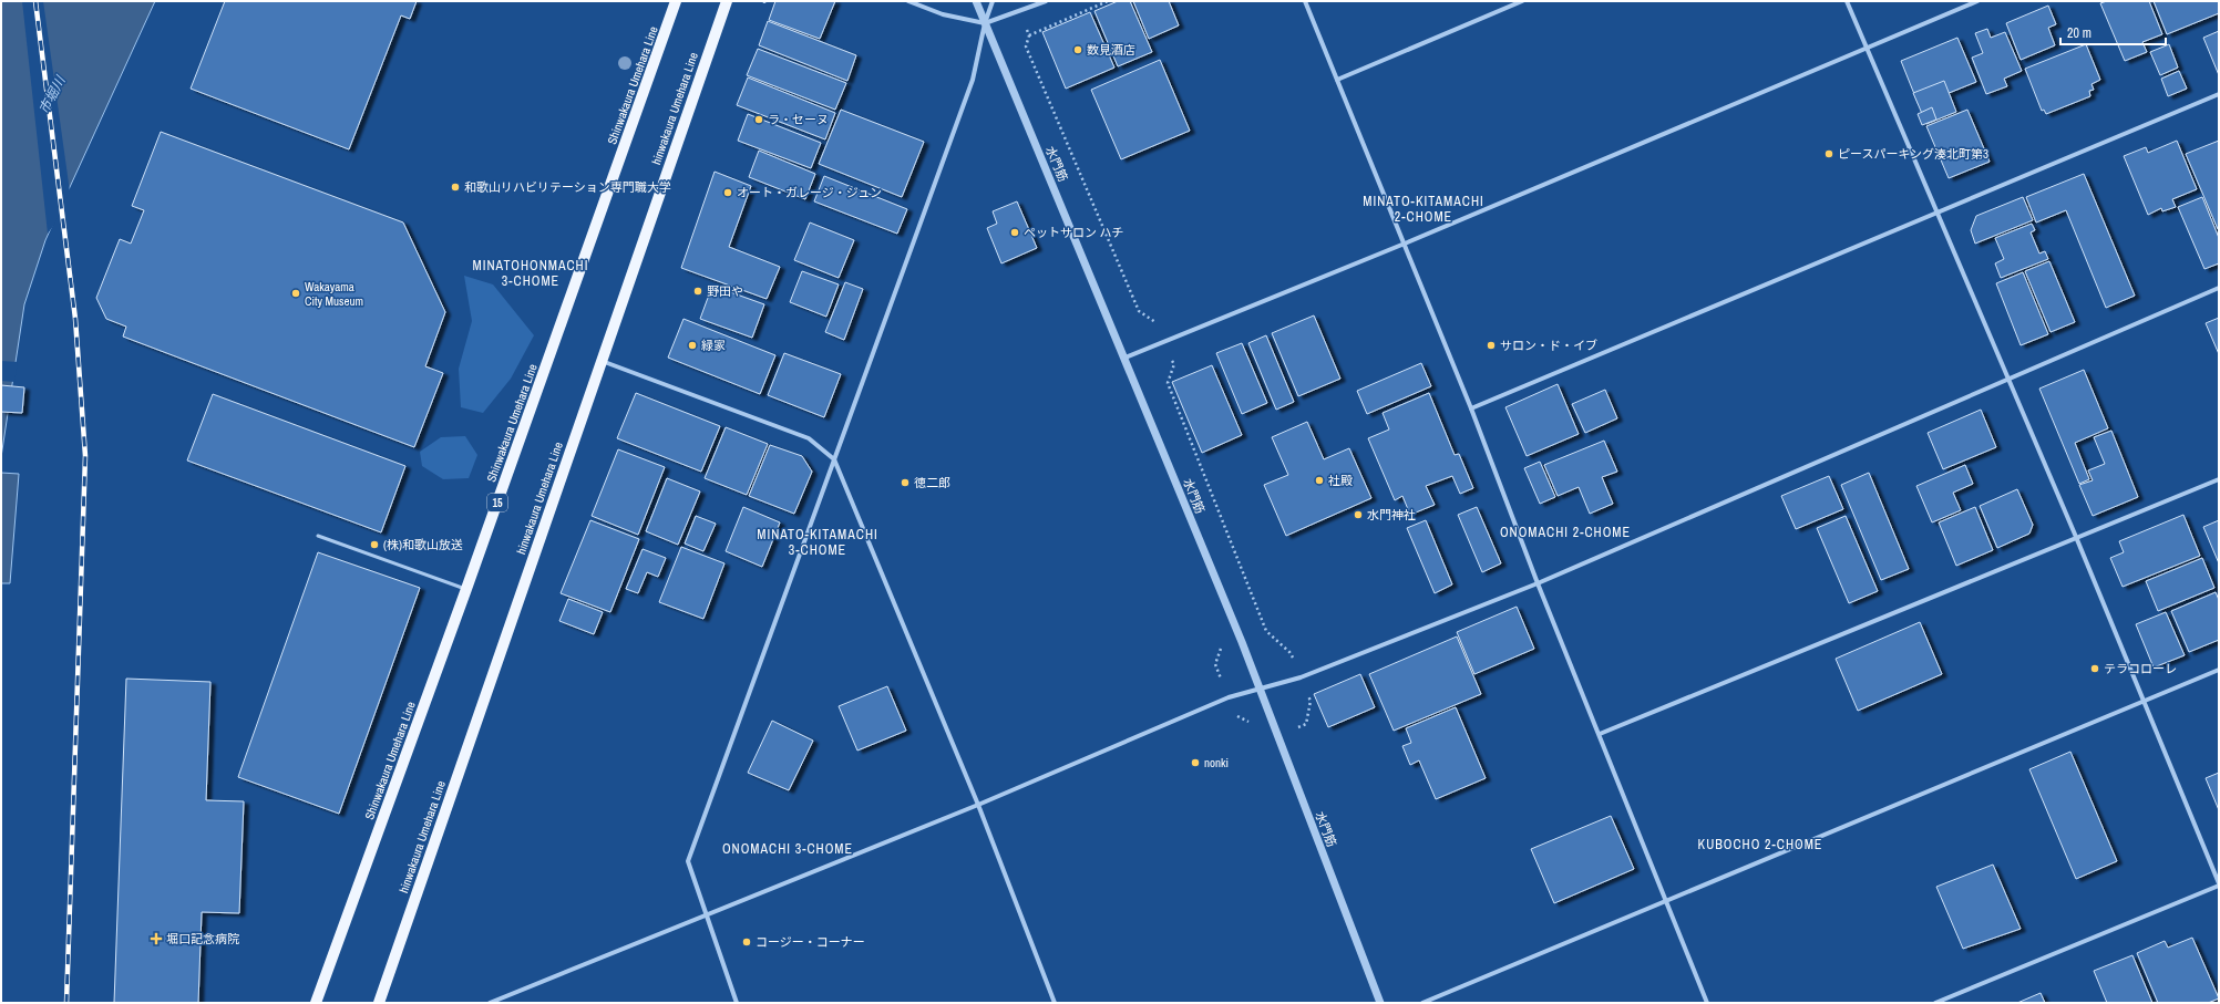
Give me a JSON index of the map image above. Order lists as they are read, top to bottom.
{
  "streets": {
    "main road": ["Shinwakaura Umehara Line", "hinwakaura Umehara Line", "15"],
    "street": ["水門筋"]
  },
  "districts": [
    "MINATO-KITAMACHI 2-CHOME",
    "MINATOHONMACHI 3-CHOME",
    "ONOMACHI 2-CHOME",
    "MINATO-KITAMACHI 3-CHOME",
    "KUBOCHO 2-CHOME",
    "ONOMACHI 3-CHOME"
  ],
  "water": ["市堀川"],
  "places": {
    "other": [
      "数見酒店",
      "ラ・セーヌ",
      "ピースパーキング湊北町第3",
      "和歌山リハビリテーション専門職大学",
      "オート・ガレージ・ジュン",
      "ペットサロン ハチ",
      "野田や",
      "Wakayama City Museum",
      "緑家",
      "サロン・ド・イブ",
      "社殿",
      "徳二郎",
      "水門神社",
      "(株)和歌山放送",
      "テラコローレ",
      "nonki",
      "コージー・コーナー"
    ],
    "health": ["堀口記念病院"]
  },
  "scale_bar": "20 m"
}
